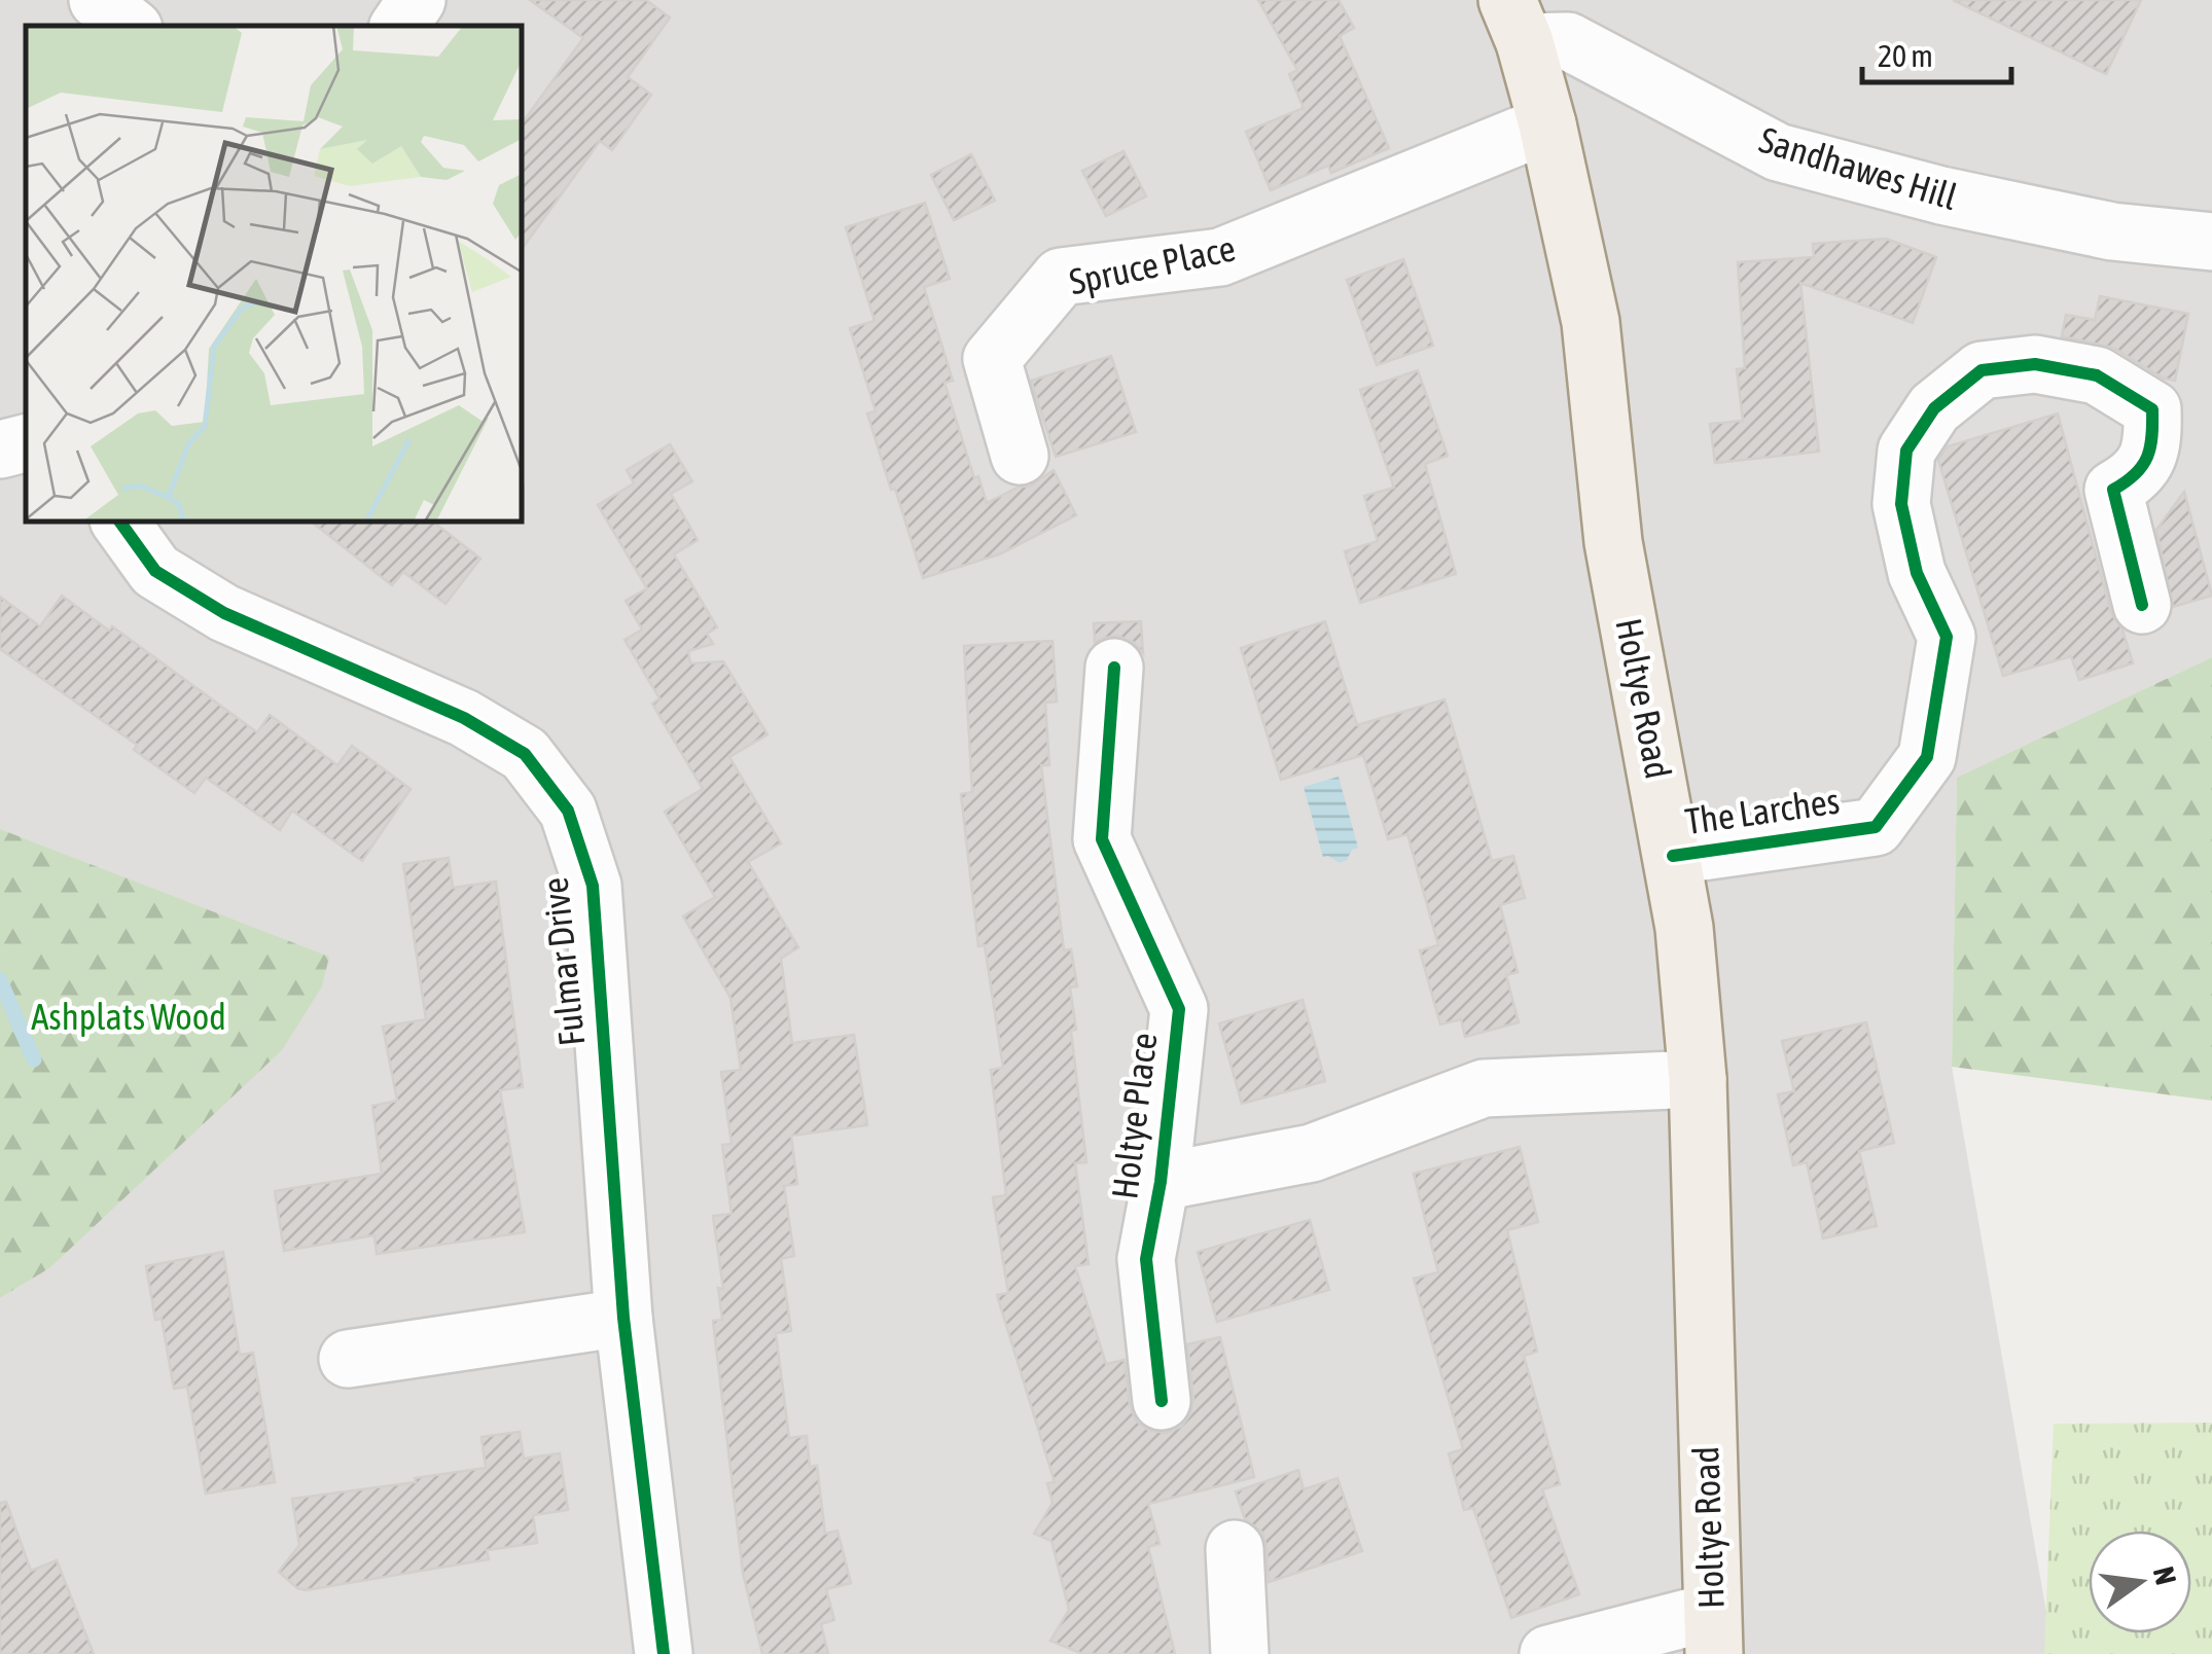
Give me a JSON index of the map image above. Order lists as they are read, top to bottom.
{
  "streets": {
    "main road": ["Holtye Road"],
    "street": [
      "Sandhawes Hill",
      "Spruce Place",
      "The Larches",
      "Fulmar Drive",
      "Holtye Place"
    ]
  },
  "crossings": [
    ["Sandhawes Hill", "Holtye Road"],
    ["Spruce Place", "Holtye Road"],
    ["Holtye Road", "The Larches"],
    ["Holtye Road", "Holtye Place"]
  ],
  "parks": ["Ashplats Wood"],
  "scale_bar": "20 m",
  "north": "right"
}
